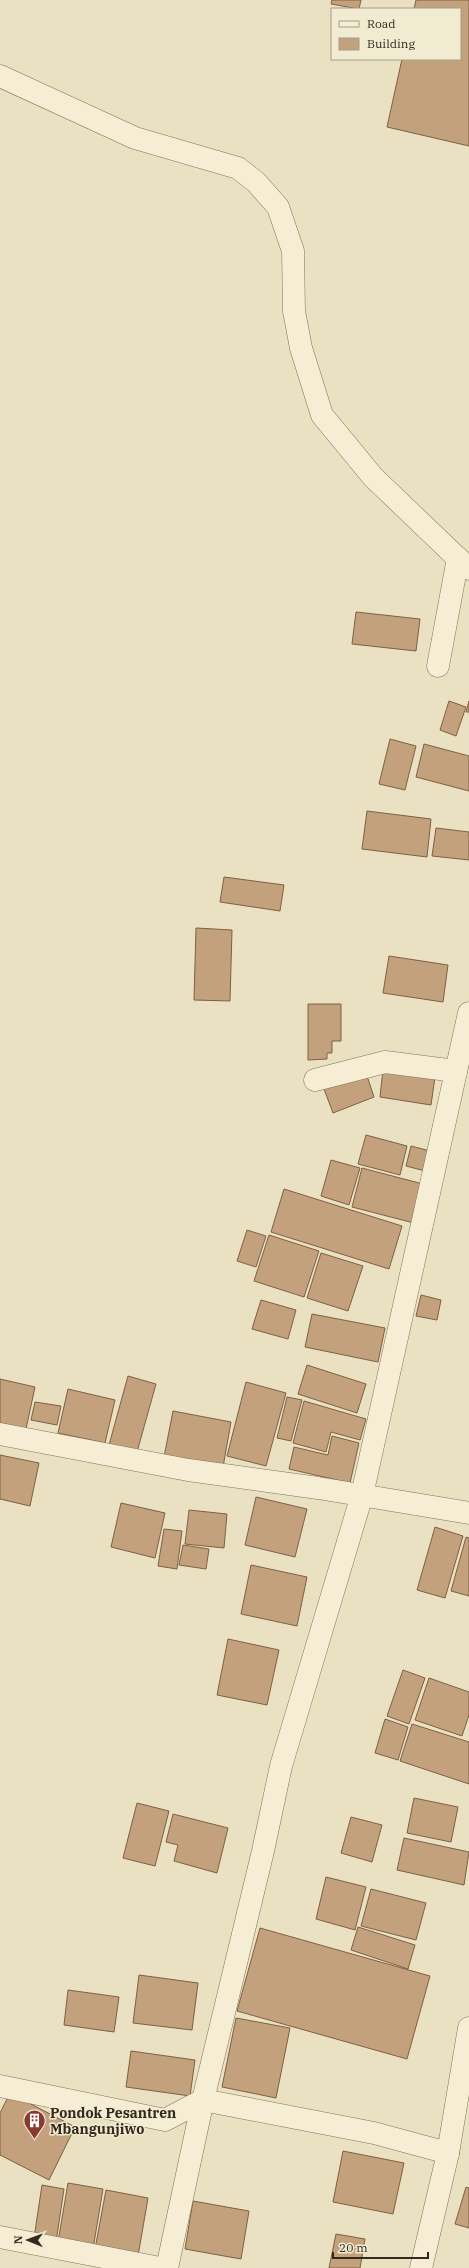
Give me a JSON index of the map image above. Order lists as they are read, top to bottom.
{
  "places": {
    "building": ["Pondok Pesantren Mbangunjiwo"]
  },
  "legend": ["Road", "Building"],
  "scale_bar": "20 m",
  "north": "left"
}
